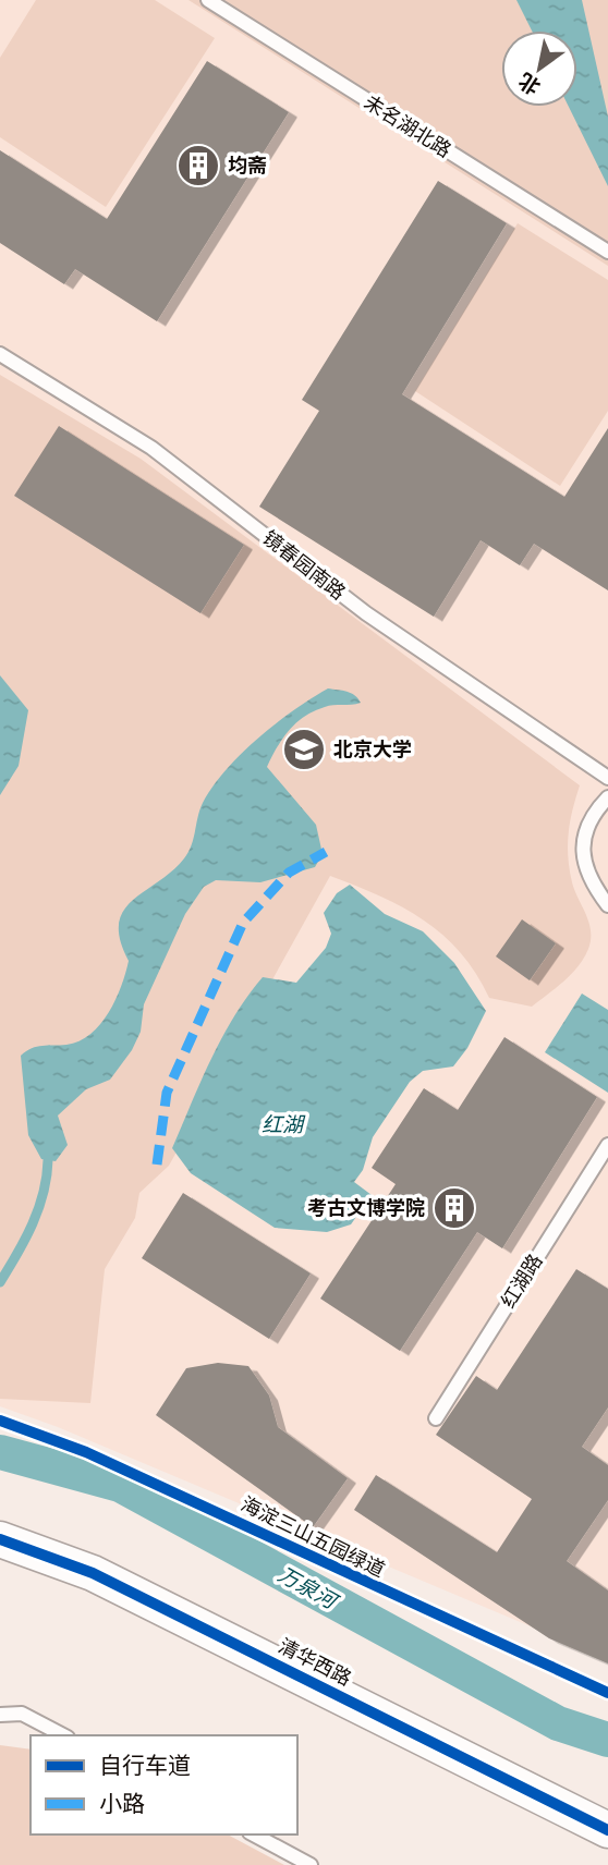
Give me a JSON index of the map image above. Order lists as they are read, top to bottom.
{
  "streets": {
    "main road": ["清华西路"],
    "lane": ["未名湖北路", "镜春园南路", "红湖路"],
    "cycle path": ["海淀三山五园绿道"]
  },
  "water": ["红湖", "万泉河"],
  "places": {
    "building": ["均斋", "考古文博学院"],
    "school or university": ["北京大学"]
  },
  "legend": ["自行车道", "小路"],
  "north": "bottom left"
}
